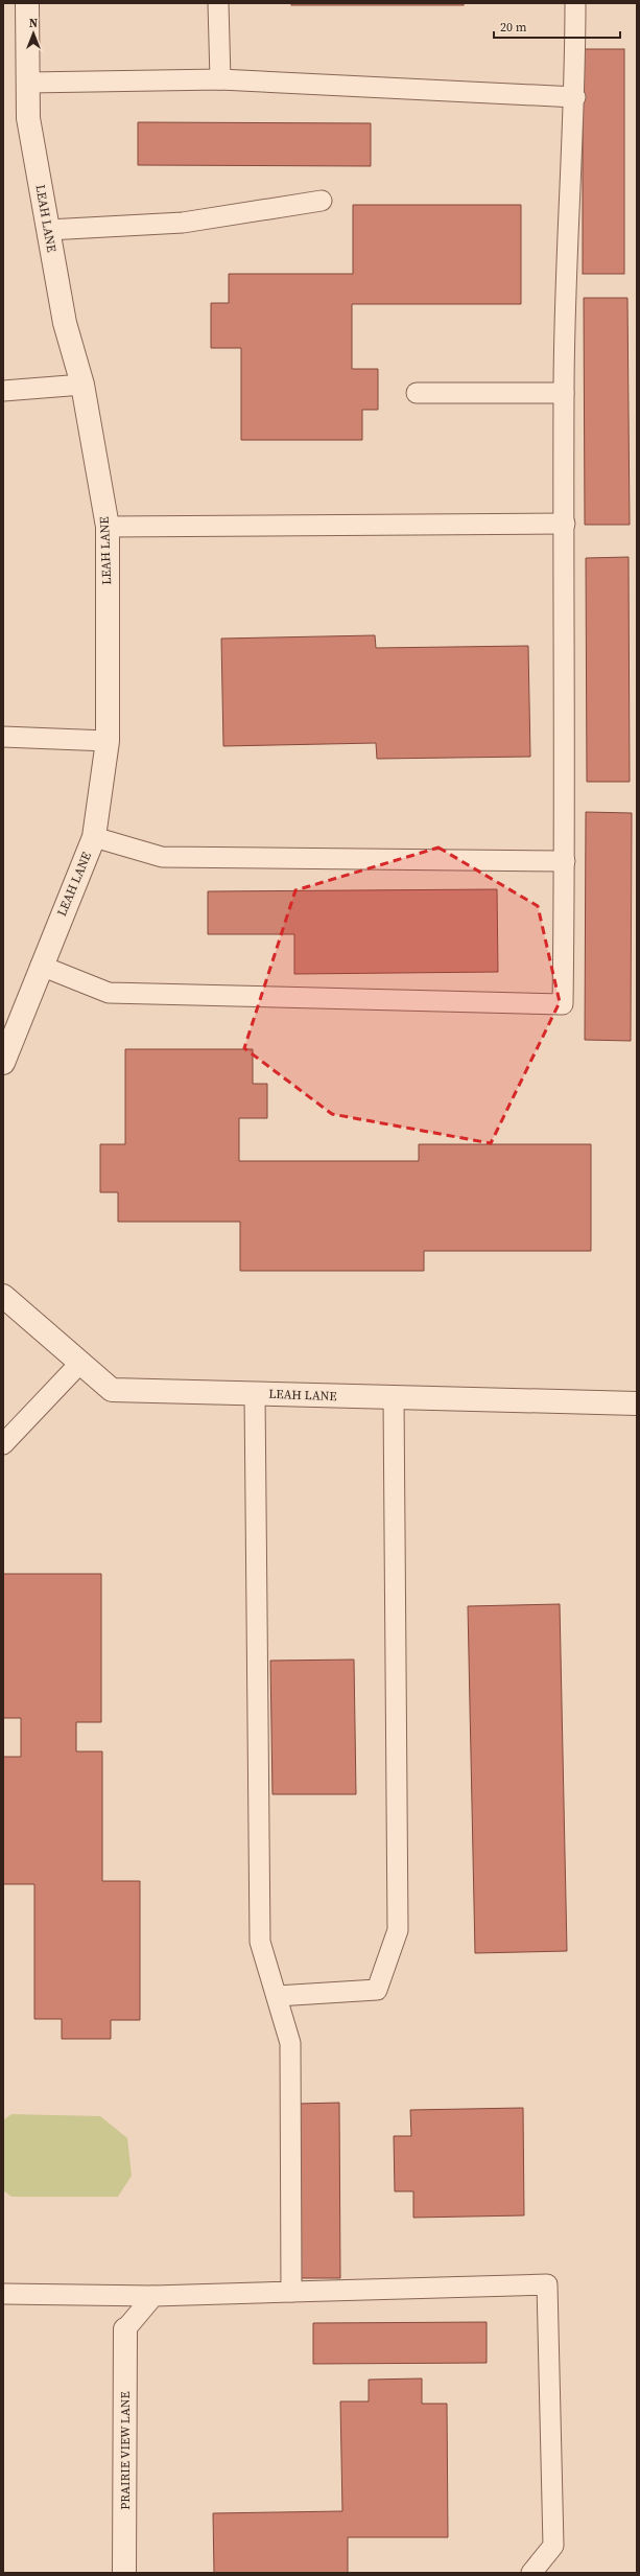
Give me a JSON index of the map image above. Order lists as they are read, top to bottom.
{
  "streets": {
    "street": ["LEAH LANE", "PRAIRIE VIEW LANE"]
  },
  "scale_bar": "20 m",
  "north": "top"
}
